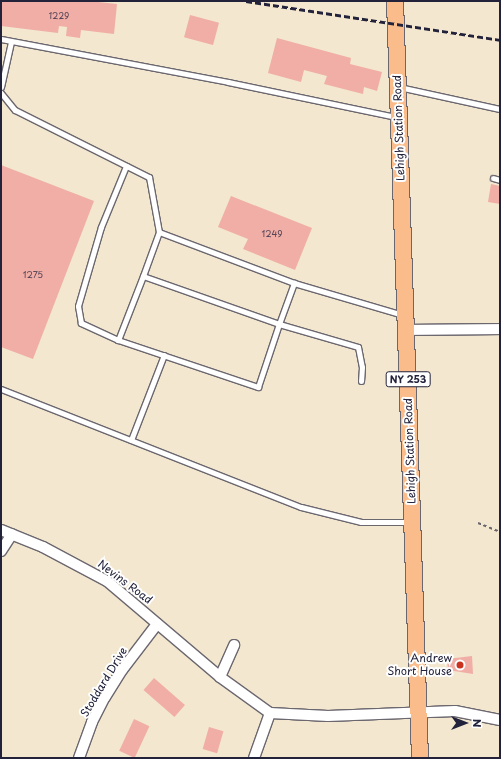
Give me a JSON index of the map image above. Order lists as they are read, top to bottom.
{
  "streets": {
    "main road": ["Lehigh Station Road", "NY 253"],
    "street": ["Nevins Road", "Stoddard Drive"]
  },
  "crossings": [
    ["Nevins Road", "Stoddard Drive"]
  ],
  "places": ["Andrew Short House"],
  "house_numbers": ["1229", "1249", "1275"],
  "north": "right"
}
